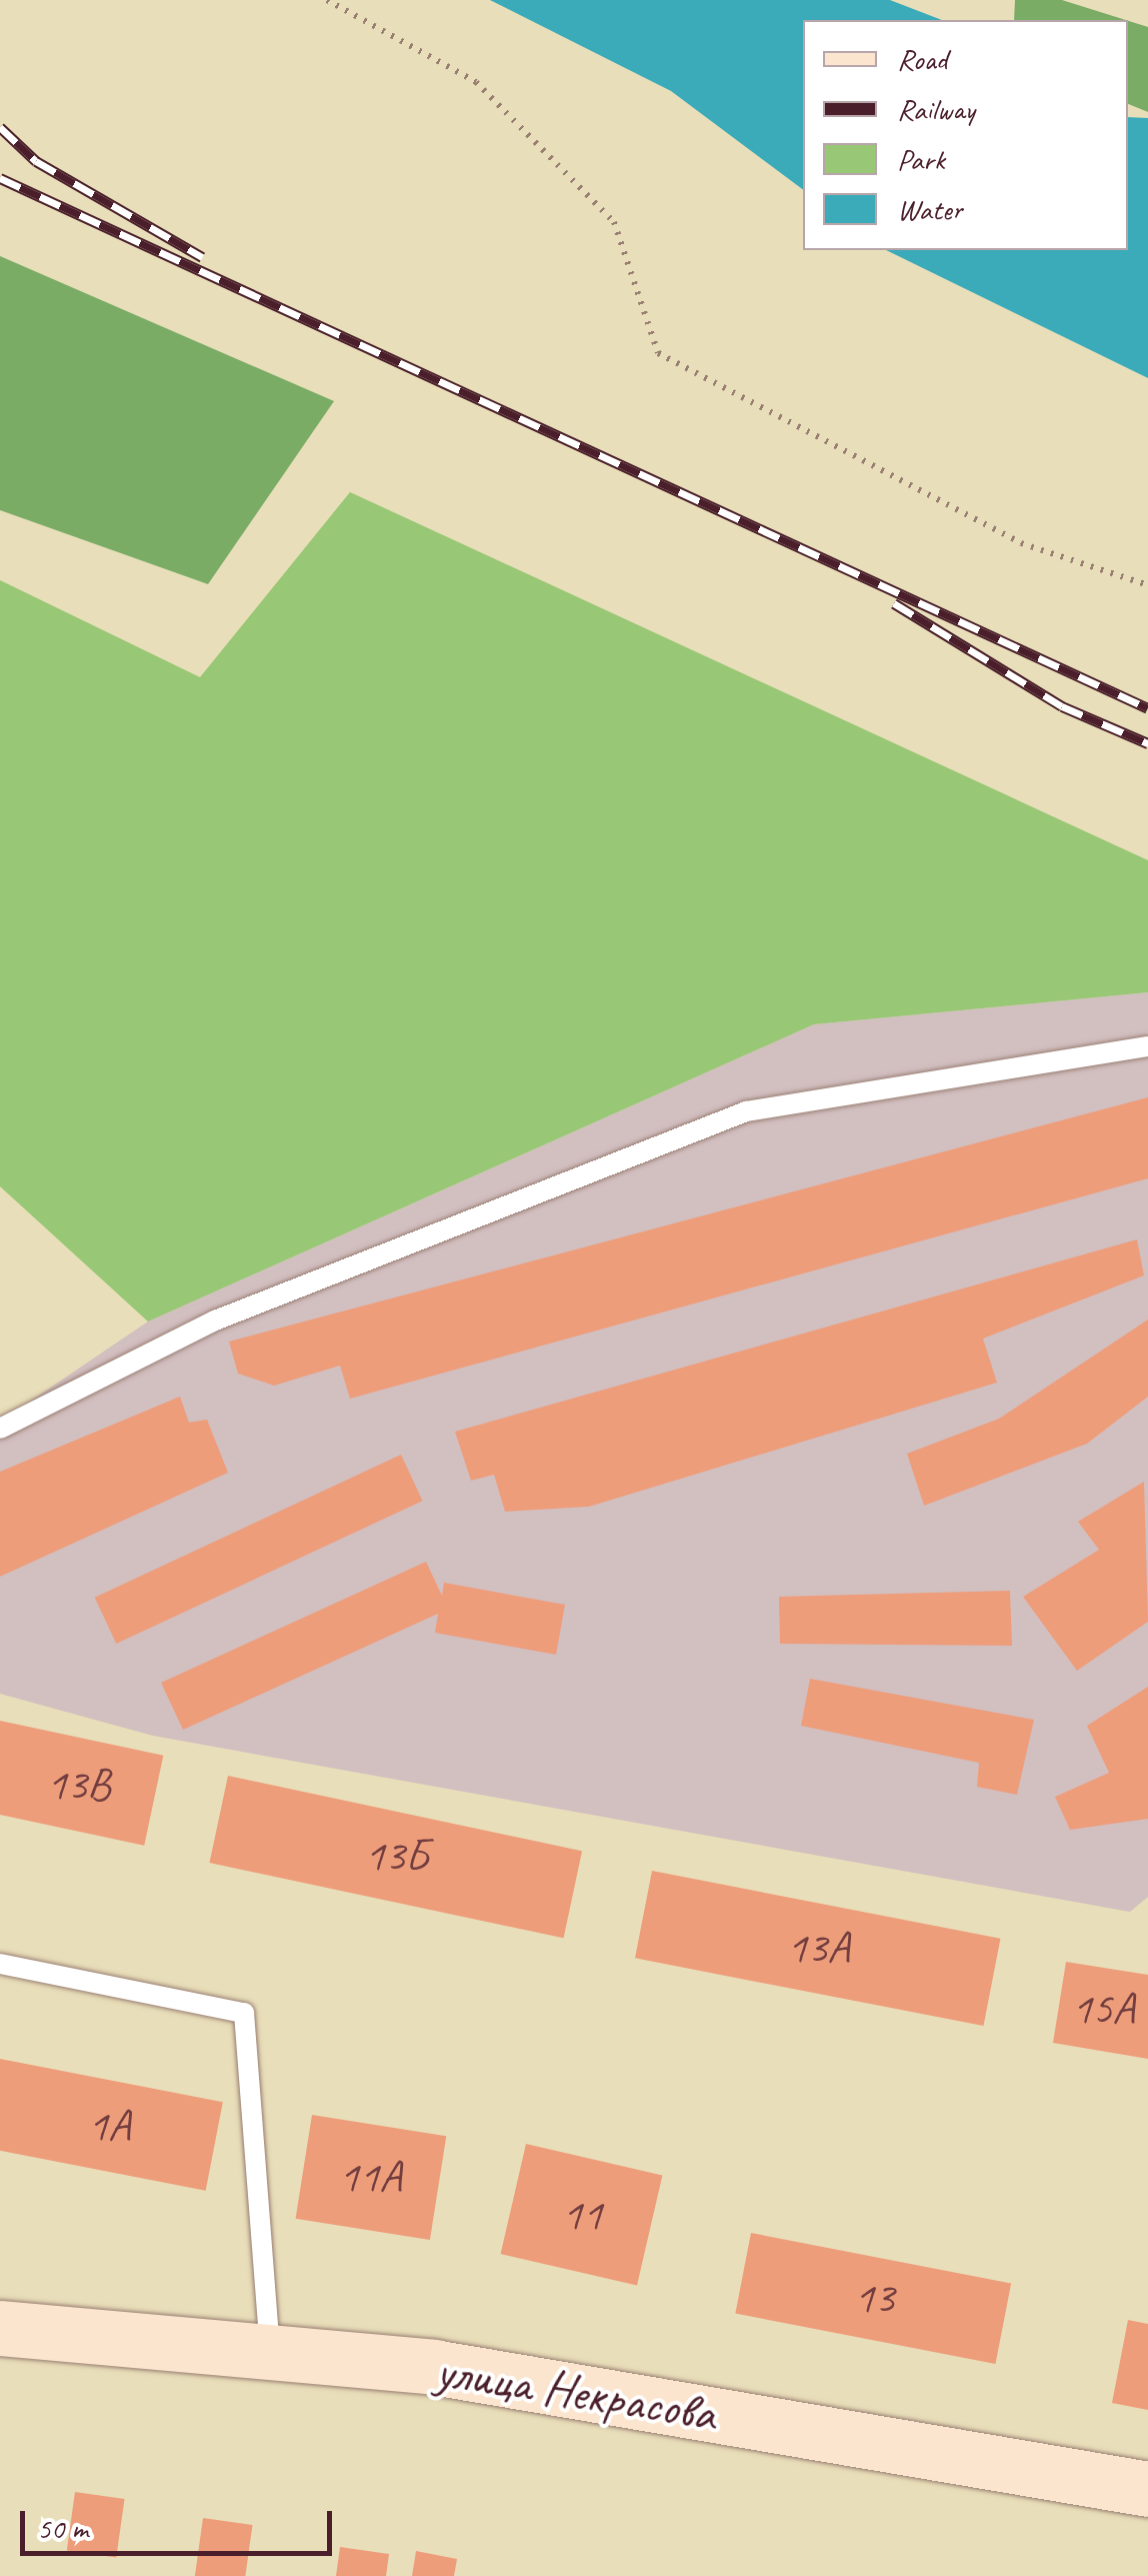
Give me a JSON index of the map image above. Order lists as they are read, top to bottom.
{
  "streets": {
    "street": ["улица Некрасова"]
  },
  "house_numbers": [
    "13В",
    "13Б",
    "13А",
    "15А",
    "1А",
    "11А",
    "11",
    "13"
  ],
  "legend": [
    "Road",
    "Railway",
    "Park",
    "Water"
  ],
  "scale_bar": "50 m"
}
